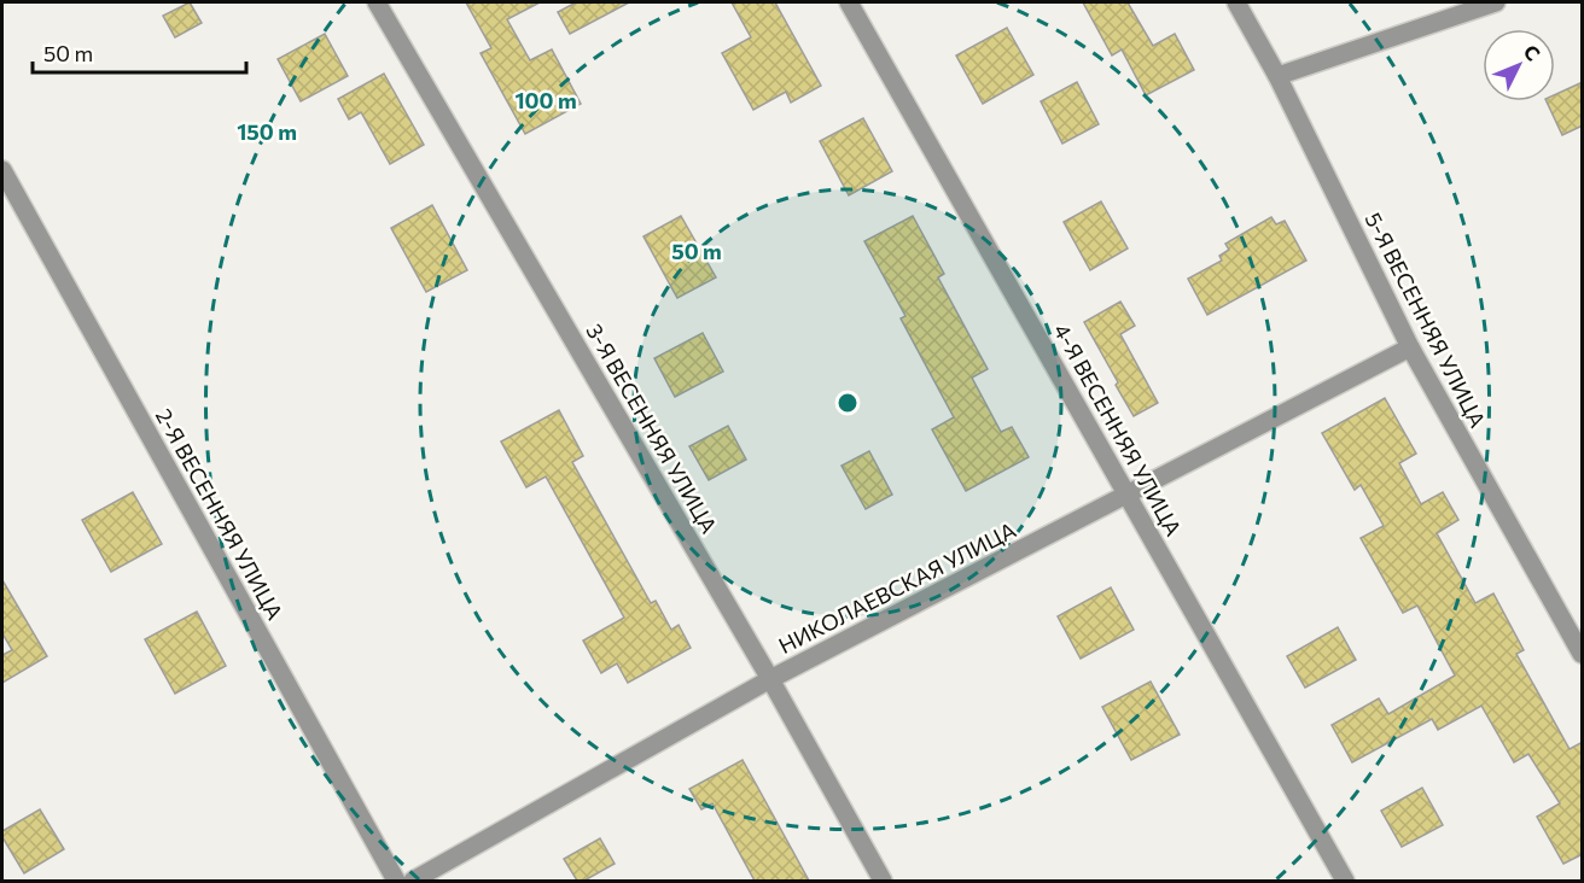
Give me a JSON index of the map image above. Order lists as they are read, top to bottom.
{
  "streets": {
    "street": [
      "5-Я ВЕСЕННЯЯ УЛИЦА",
      "3-Я ВЕСЕННЯЯ УЛИЦА",
      "4-Я ВЕСЕННЯЯ УЛИЦА",
      "2-Я ВЕСЕННЯЯ УЛИЦА",
      "НИКОЛАЕВСКАЯ УЛИЦА"
    ]
  },
  "crossings": [
    ["5-Я ВЕСЕННЯЯ УЛИЦА", "НИКОЛАЕВСКАЯ УЛИЦА"],
    ["3-Я ВЕСЕННЯЯ УЛИЦА", "НИКОЛАЕВСКАЯ УЛИЦА"],
    ["4-Я ВЕСЕННЯЯ УЛИЦА", "НИКОЛАЕВСКАЯ УЛИЦА"]
  ],
  "scale_bar": "50 m",
  "north": "top right",
  "rings": ["100 m", "150 m", "50 m"]
}
